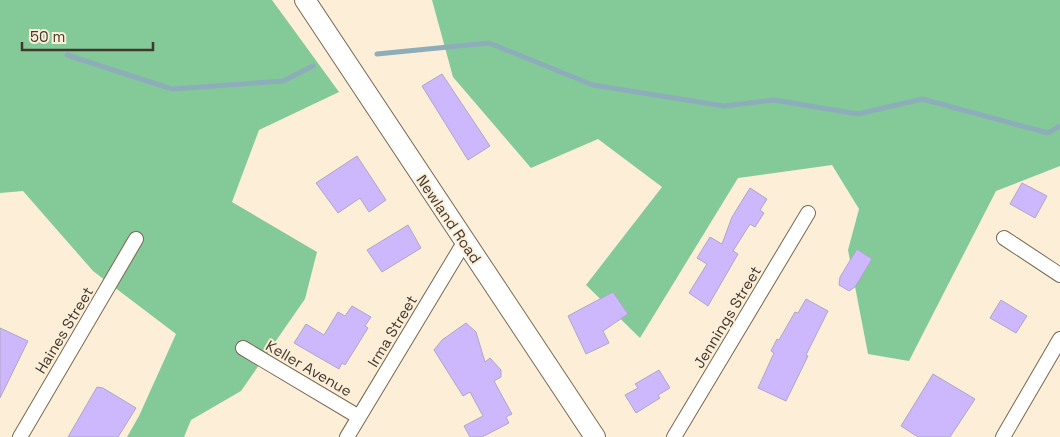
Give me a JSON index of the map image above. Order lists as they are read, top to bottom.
{
  "streets": {
    "street": [
      "Newland Road",
      "Jennings Street",
      "Haines Street",
      "Irma Street",
      "Keller Avenue"
    ]
  },
  "crossings": [
    ["Newland Road", "Irma Street"],
    ["Irma Street", "Keller Avenue"]
  ],
  "scale_bar": "50 m"
}
